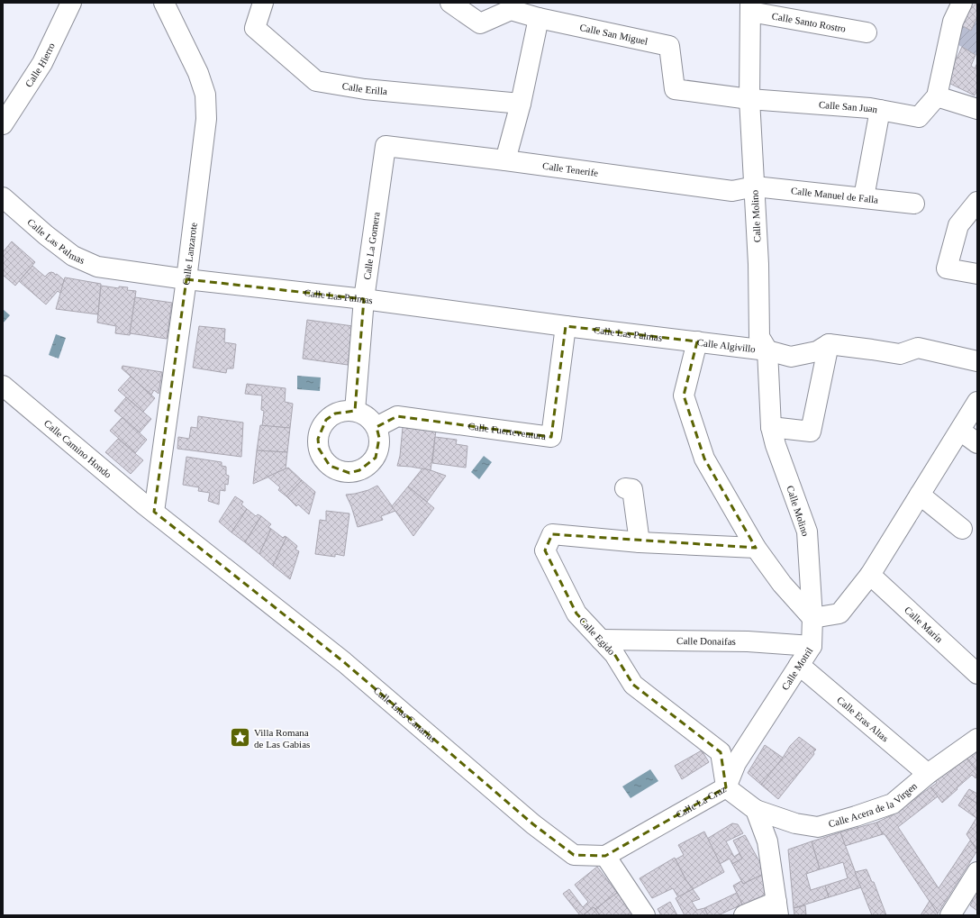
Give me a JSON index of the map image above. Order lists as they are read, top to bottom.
{
  "streets": {
    "street": [
      "Calle Santo Rostro",
      "Calle San Miguel",
      "Calle Hierro",
      "Calle Erilla",
      "Calle San Juan",
      "Calle Tenerife",
      "Calle Manuel de Falla",
      "Calle Molino",
      "Calle Las Palmas",
      "Calle La Gomera",
      "Calle Lanzarote",
      "Calle Algivillo",
      "Calle Fuerteventura",
      "Calle Camino Hondo",
      "Calle Marín",
      "Calle Egido",
      "Calle Donaifas",
      "Calle Motril",
      "Calle Islas Canarias",
      "Calle Eras Altas",
      "Calle Acera de la Virgen",
      "Calle La Cruz"
    ]
  },
  "crossings": [
    ["Calle Santo Rostro", "Calle Molino"],
    ["Calle San Miguel", "Calle San Juan"],
    ["Calle San Miguel", "Calle Molino"],
    ["Calle San Juan", "Calle Molino"],
    ["Calle Tenerife", "Calle Manuel de Falla"],
    ["Calle Tenerife", "Calle Molino"],
    ["Calle Tenerife", "Calle La Gomera"],
    ["Calle Manuel de Falla", "Calle Molino"],
    ["Calle Molino", "Calle Algivillo"],
    ["Calle Molino", "Calle Motril"],
    ["Calle Las Palmas", "Calle La Gomera"],
    ["Calle Las Palmas", "Calle Lanzarote"],
    ["Calle Las Palmas", "Calle Algivillo"],
    ["Calle Las Palmas", "Calle Fuerteventura"],
    ["Calle La Gomera", "Calle Fuerteventura"],
    ["Calle Lanzarote", "Calle Camino Hondo"],
    ["Calle Lanzarote", "Calle Islas Canarias"],
    ["Calle Algivillo", "Calle Egido"],
    ["Calle Algivillo", "Calle Motril"],
    ["Calle Camino Hondo", "Calle Islas Canarias"],
    ["Calle Egido", "Calle Donaifas"],
    ["Calle Egido", "Calle Motril"],
    ["Calle Egido", "Calle La Cruz"],
    ["Calle Donaifas", "Calle Motril"],
    ["Calle Motril", "Calle Eras Altas"],
    ["Calle Motril", "Calle La Cruz"],
    ["Calle Islas Canarias", "Calle La Cruz"],
    ["Calle Eras Altas", "Calle Acera de la Virgen"],
    ["Calle Acera de la Virgen", "Calle La Cruz"]
  ],
  "places": {
    "place": ["Villa Romana de Las Gabias"]
  }
}
